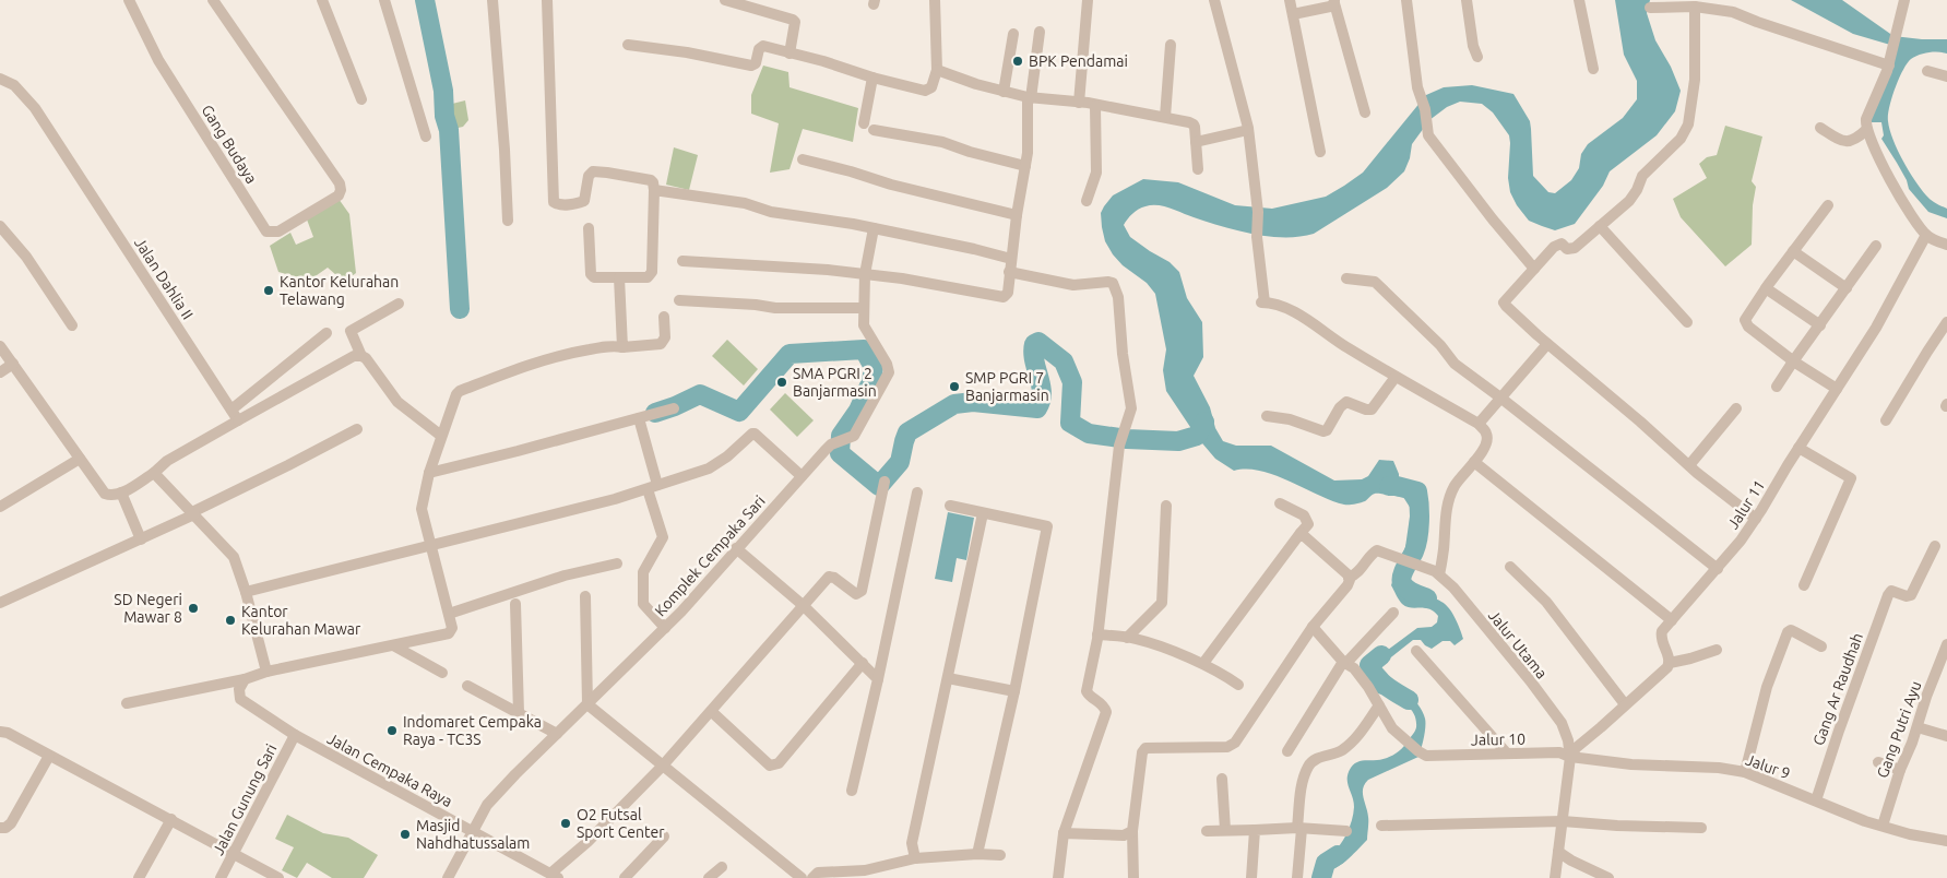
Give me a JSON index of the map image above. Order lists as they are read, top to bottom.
{
  "streets": {
    "street": [
      "Gang Budaya",
      "Jalan Dahlia II",
      "Jalur 11",
      "Komplek Cempaka Sari",
      "Jalur Utama",
      "Gang Ar Raudhah",
      "Gang Putri Ayu",
      "Jalur 10",
      "Jalur 9",
      "Jalan Cempaka Raya",
      "Jalan Gunung Sari"
    ]
  },
  "crossings": [
    ["Komplek Cempaka Sari", "Jalan Cempaka Raya"],
    ["Jalur Utama", "Jalur 10"],
    ["Jalur Utama", "Jalur 9"],
    ["Gang Ar Raudhah", "Jalur 9"],
    ["Gang Putri Ayu", "Jalur 9"],
    ["Jalur 10", "Jalur 9"],
    ["Jalan Cempaka Raya", "Jalan Gunung Sari"]
  ],
  "places": [
    "BPK Pendamai",
    "Kantor Kelurahan Telawang",
    "SMA PGRI 2 Banjarmasin",
    "SMP PGRI 7 Banjarmasin",
    "SD Negeri Mawar 8",
    "Kantor Kelurahan Mawar",
    "Indomaret Cempaka Raya - TC3S",
    "O2 Futsal Sport Center",
    "Masjid Nahdhatussalam"
  ]
}
